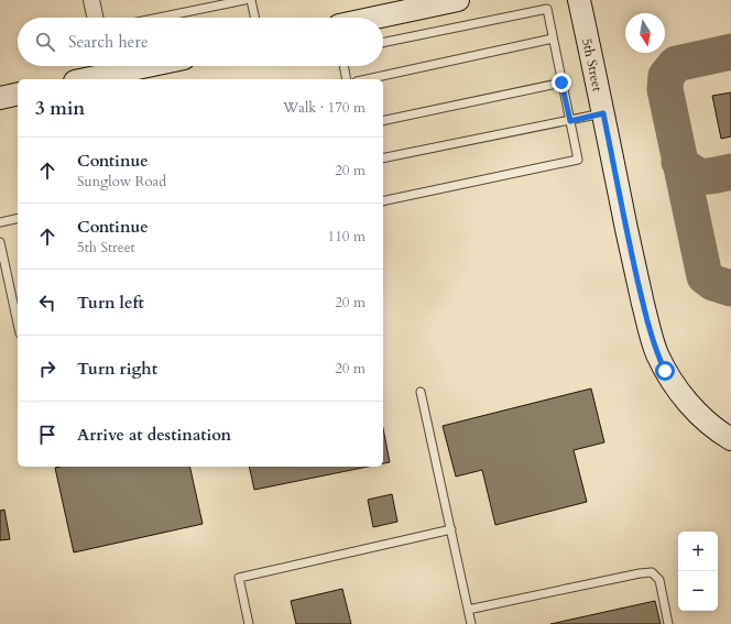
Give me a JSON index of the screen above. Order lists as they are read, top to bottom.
{
  "streets": {
    "street": ["5th Street"]
  },
  "north": "bottom",
  "page": {
    "search": "Search here",
    "heading": ["3 min", "Walk · 170 m"],
    "list": [
      ["Continue", "Sunglow Road", "20 m"],
      ["Continue", "5th Street", "110 m"],
      ["Turn left", "20 m"],
      ["Turn right", "20 m"],
      "Arrive at destination"
    ],
    "map_buttons": ["+", "−"]
  }
}
